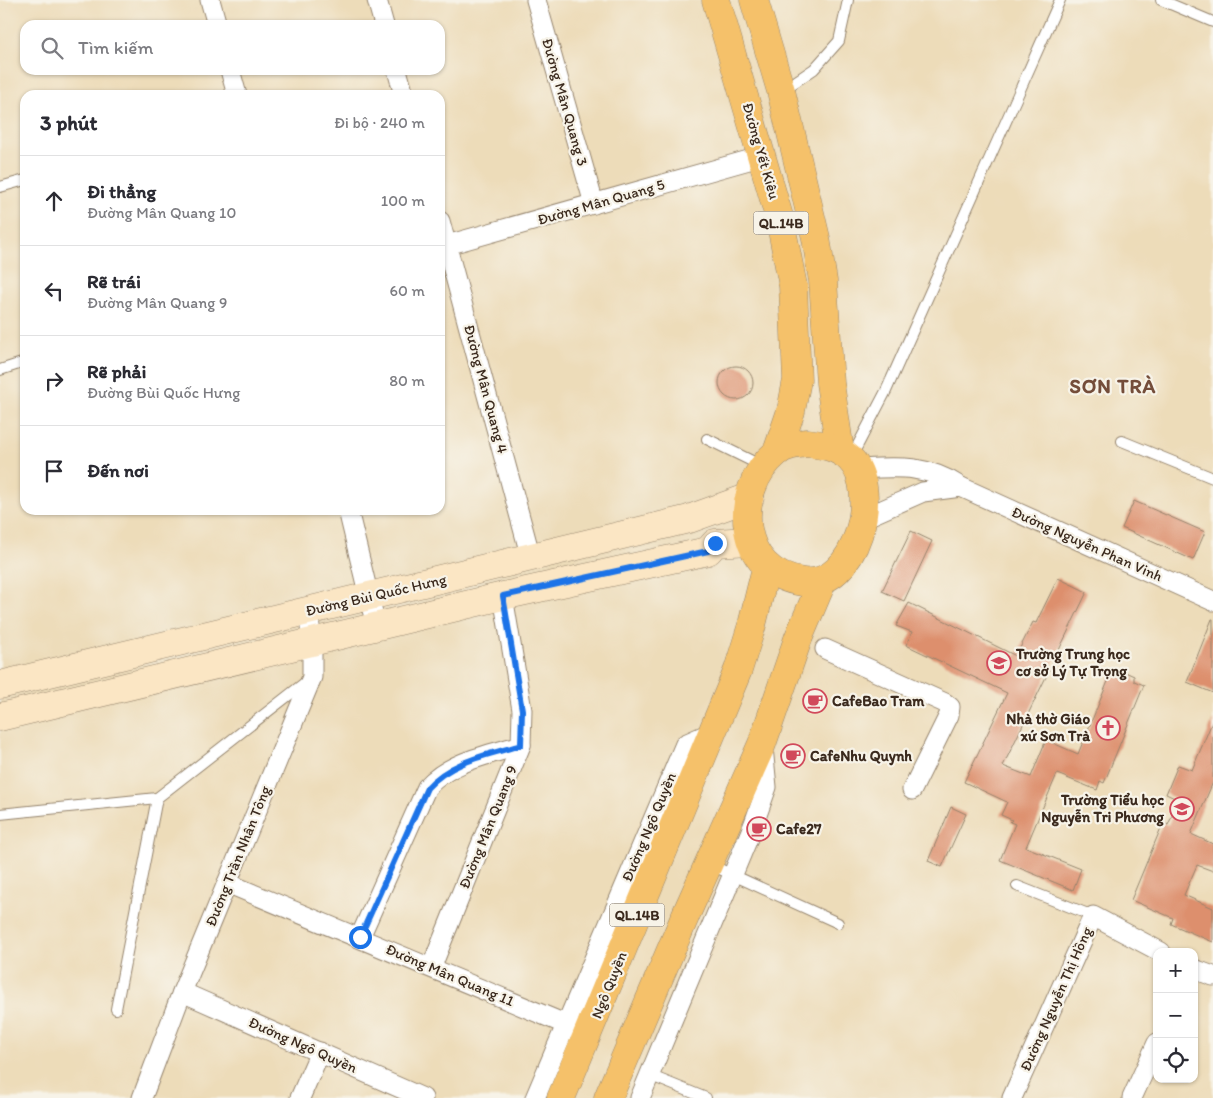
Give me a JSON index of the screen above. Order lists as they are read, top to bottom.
{
  "streets": {
    "highway": ["Đường Yết Kiêu", "QL.14B", "Ngô Quyền"],
    "street": [
      "Đường Mân Quang 3",
      "Đường Mân Quang 5",
      "Đường Mân Quang 4",
      "Đường Nguyễn Phan Vinh",
      "Đường Bùi Quốc Hưng",
      "Đường Mân Quang 9",
      "Đường Ngô Quyền",
      "Đường Trần Nhân Tông",
      "Đường Mân Quang 11",
      "Đường Nguyễn Thị Hồng"
    ]
  },
  "crossings": [
    ["Đường Mân Quang 3", "Đường Mân Quang 5"],
    ["Đường Yết Kiêu", "Đường Mân Quang 5"],
    ["Đường Yết Kiêu", "QL.14B"],
    ["Đường Yết Kiêu", "Đường Nguyễn Phan Vinh"],
    ["Đường Yết Kiêu", "Đường Bùi Quốc Hưng"],
    ["Đường Yết Kiêu", "Ngô Quyền"],
    ["QL.14B", "Đường Nguyễn Phan Vinh"],
    ["QL.14B", "Đường Bùi Quốc Hưng"],
    ["QL.14B", "Ngô Quyền"],
    ["Đường Mân Quang 4", "Đường Bùi Quốc Hưng"],
    ["Đường Nguyễn Phan Vinh", "Đường Bùi Quốc Hưng"],
    ["Đường Nguyễn Phan Vinh", "Ngô Quyền"],
    ["Đường Bùi Quốc Hưng", "Đường Mân Quang 9"],
    ["Đường Bùi Quốc Hưng", "Đường Trần Nhân Tông"],
    ["Đường Bùi Quốc Hưng", "Ngô Quyền"],
    ["Đường Mân Quang 9", "Đường Mân Quang 11"],
    ["Đường Ngô Quyền", "Đường Trần Nhân Tông"],
    ["Đường Trần Nhân Tông", "Đường Mân Quang 11"],
    ["Đường Mân Quang 11", "Ngô Quyền"]
  ],
  "districts": ["SƠN TRÀ"],
  "places": {
    "school or university": ["Trường Trung học cơ sở Lý Tự Trọng", "Trường Tiểu học Nguyễn Tri Phương"],
    "cafe": ["CafeBao Tram", "CafeNhu Quynh", "Cafe27"],
    "church": ["Nhà thờ Giáo xứ Sơn Trà"]
  },
  "page": {
    "search": "Tìm kiếm",
    "heading": ["3 phút", "Đi bộ · 240 m"],
    "list": [
      ["Đi thẳng", "Đường Mân Quang 10", "100 m"],
      ["Rẽ trái", "Đường Mân Quang 9", "60 m"],
      ["Rẽ phải", "Đường Bùi Quốc Hưng", "80 m"],
      "Đến nơi"
    ],
    "map_buttons": ["+", "−"]
  }
}
